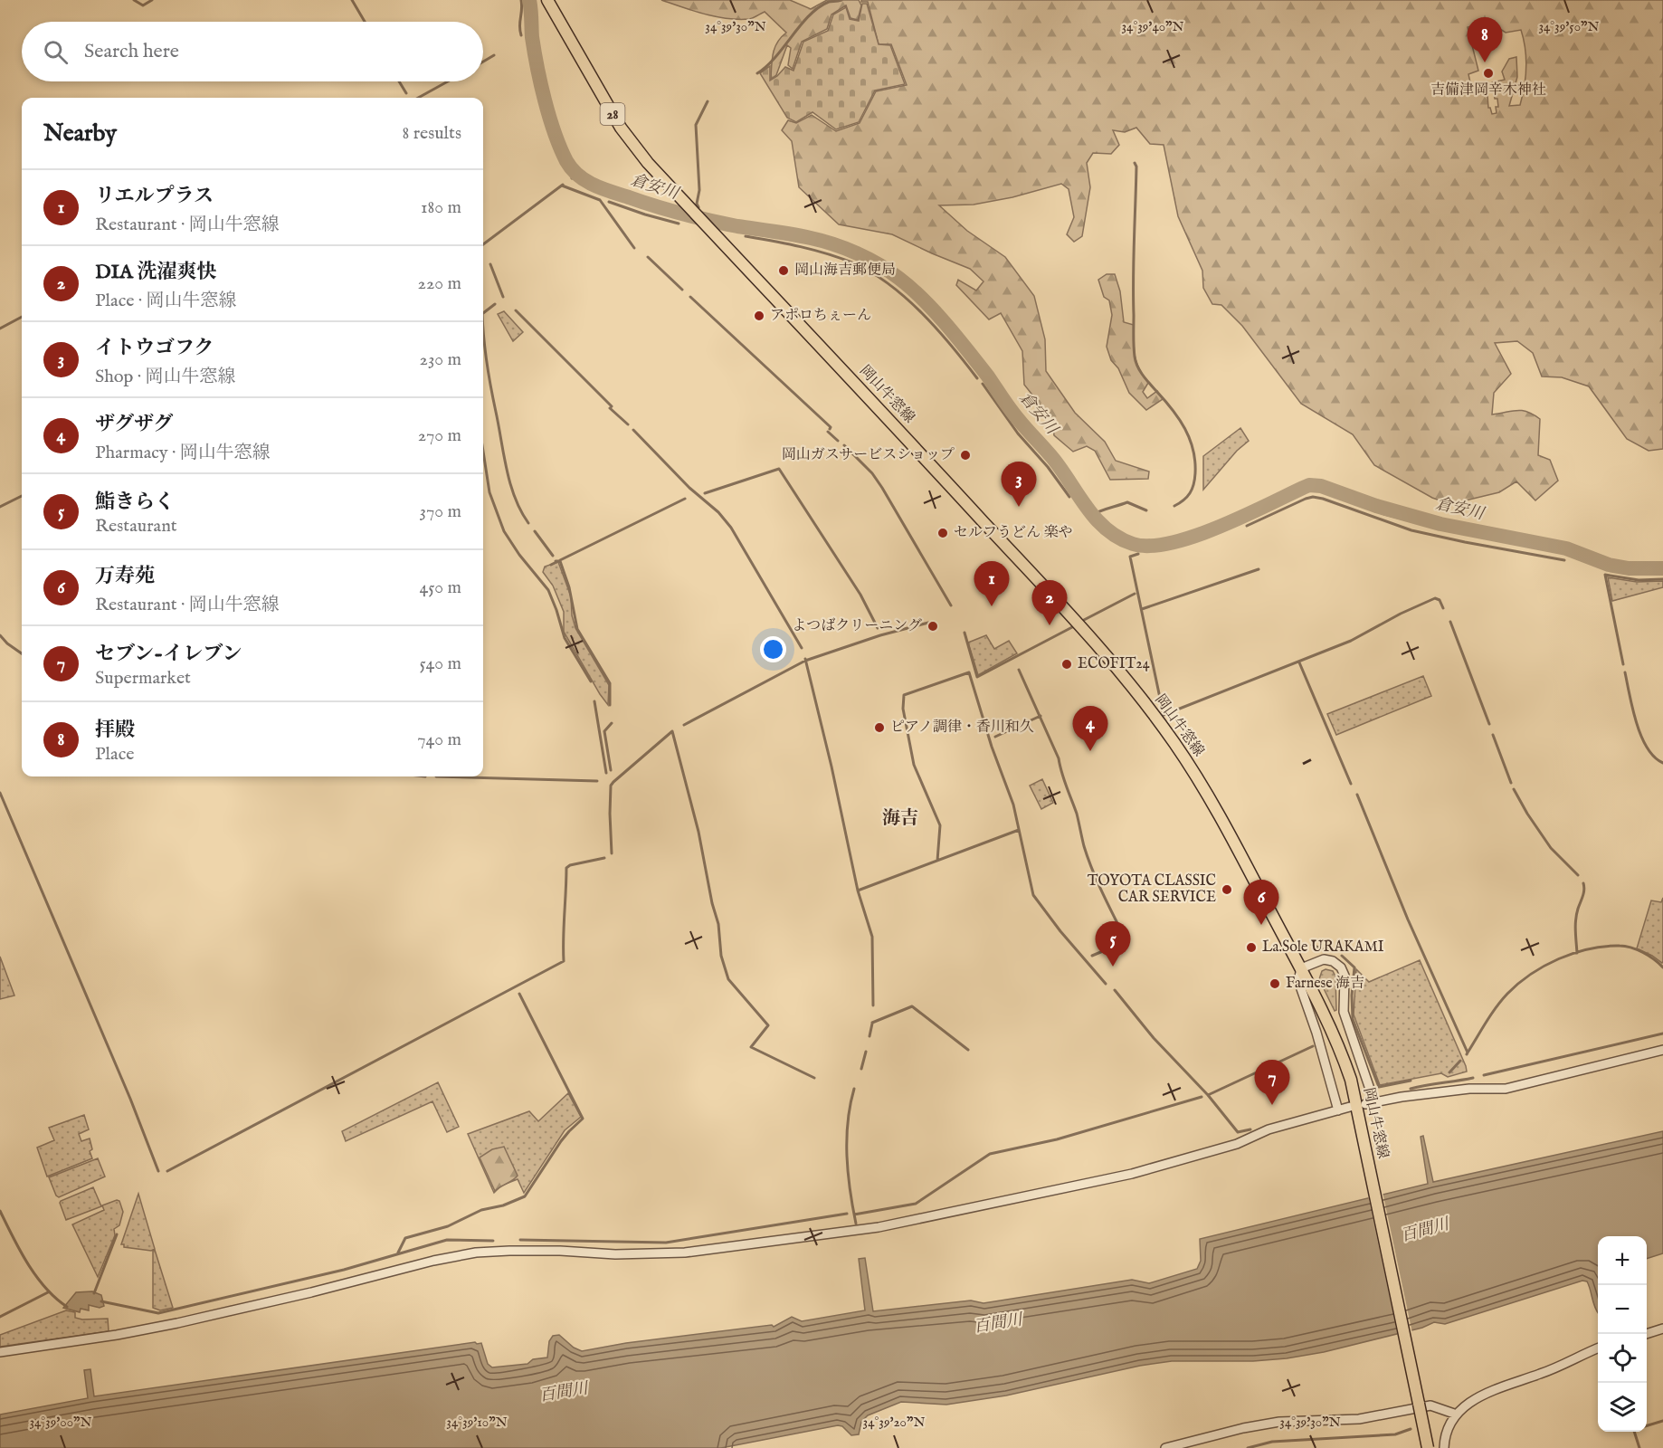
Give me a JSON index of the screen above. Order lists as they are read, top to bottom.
{
  "streets": {
    "main road": ["28", "岡山牛窓線"]
  },
  "districts": ["海吉"],
  "water": ["倉安川", "百間川"],
  "places": [
    "吉備津岡辛木神社",
    "岡山海吉郵便局",
    "アポロちぇーん",
    "岡山ガスサービスショップ",
    "セルフうどん 楽や",
    "よつばクリーニング",
    "ECOFIT24",
    "ピアノ調律・香川和久",
    "TOYOTA CLASSIC CAR SERVICE",
    "La.Sole URAKAMI",
    "Farnese 海吉"
  ],
  "page": {
    "pins": [
      "8",
      "3",
      "1",
      "2",
      "4",
      "6",
      "5",
      "7"
    ],
    "search": "Search here",
    "heading": ["Nearby", "8 results"],
    "list": [
      {
        "mark": "1",
        "name": "リエルプラス",
        "note": "Restaurant · 岡山牛窓線",
        "value": "180 m"
      },
      {
        "mark": "2",
        "name": "DIA 洗濯爽快",
        "note": "Place · 岡山牛窓線",
        "value": "220 m"
      },
      {
        "mark": "3",
        "name": "イトウゴフク",
        "note": "Shop · 岡山牛窓線",
        "value": "230 m"
      },
      {
        "mark": "4",
        "name": "ザグザグ",
        "note": "Pharmacy · 岡山牛窓線",
        "value": "270 m"
      },
      {
        "mark": "5",
        "name": "鮨きらく",
        "note": "Restaurant",
        "value": "370 m"
      },
      {
        "mark": "6",
        "name": "万寿苑",
        "note": "Restaurant · 岡山牛窓線",
        "value": "450 m"
      },
      {
        "mark": "7",
        "name": "セブン-イレブン",
        "note": "Supermarket",
        "value": "540 m"
      },
      {
        "mark": "8",
        "name": "拝殿",
        "note": "Place",
        "value": "740 m"
      }
    ],
    "map_buttons": ["+", "−"]
  },
  "coordinates": [
    "34°39'30\"N",
    "34°39'40\"N",
    "34°39'50\"N",
    "34°39'00\"N",
    "34°39'10\"N",
    "34°39'20\"N"
  ]
}
